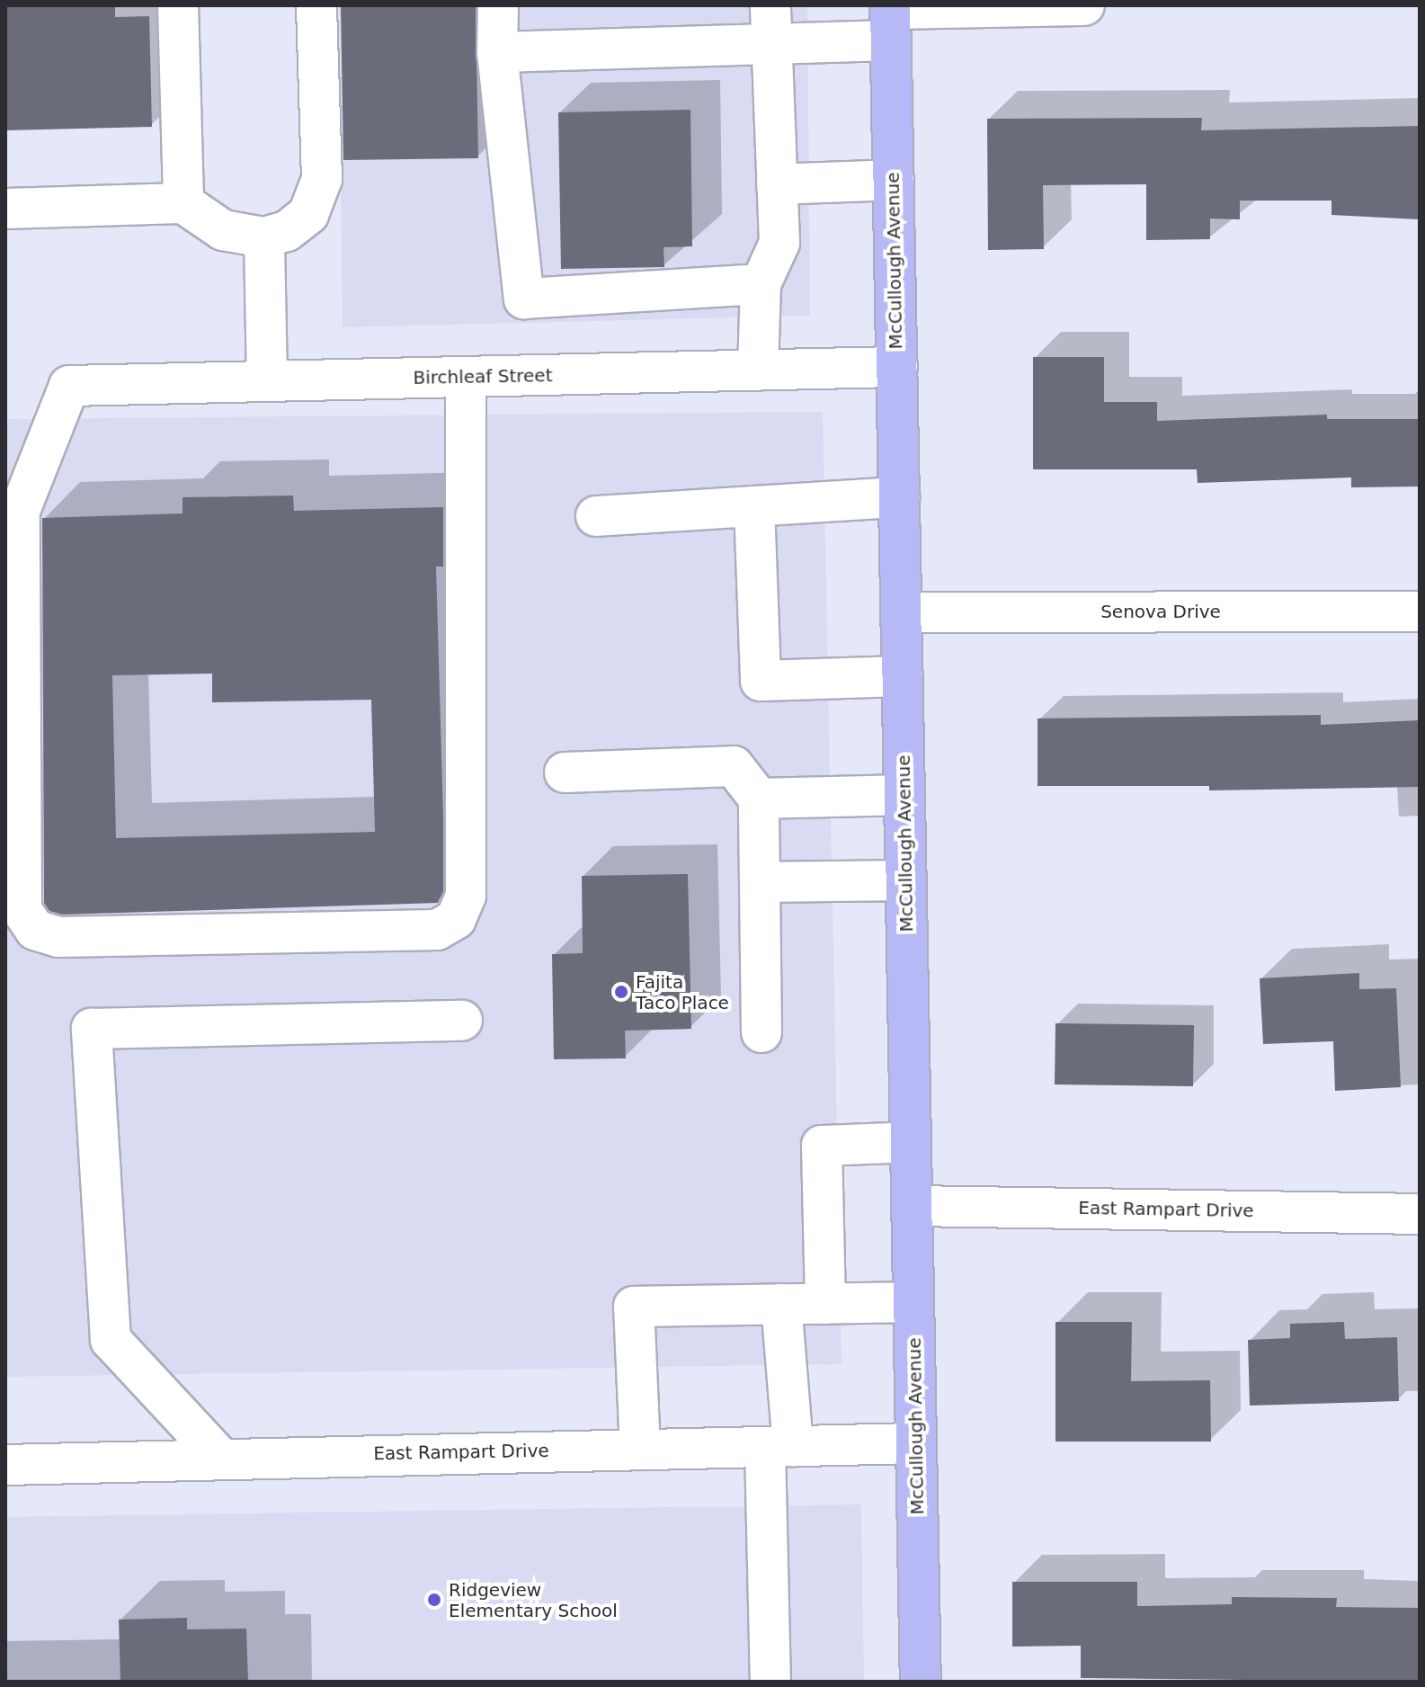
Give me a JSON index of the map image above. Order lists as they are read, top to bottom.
{
  "streets": {
    "main road": ["McCullough Avenue"],
    "street": ["Birchleaf Street", "Senova Drive", "East Rampart Drive"]
  },
  "crossings": [
    ["McCullough Avenue", "Birchleaf Street"],
    ["McCullough Avenue", "Senova Drive"],
    ["McCullough Avenue", "East Rampart Drive"]
  ],
  "places": ["Fajita Taco Place", "Ridgeview Elementary School"]
}
